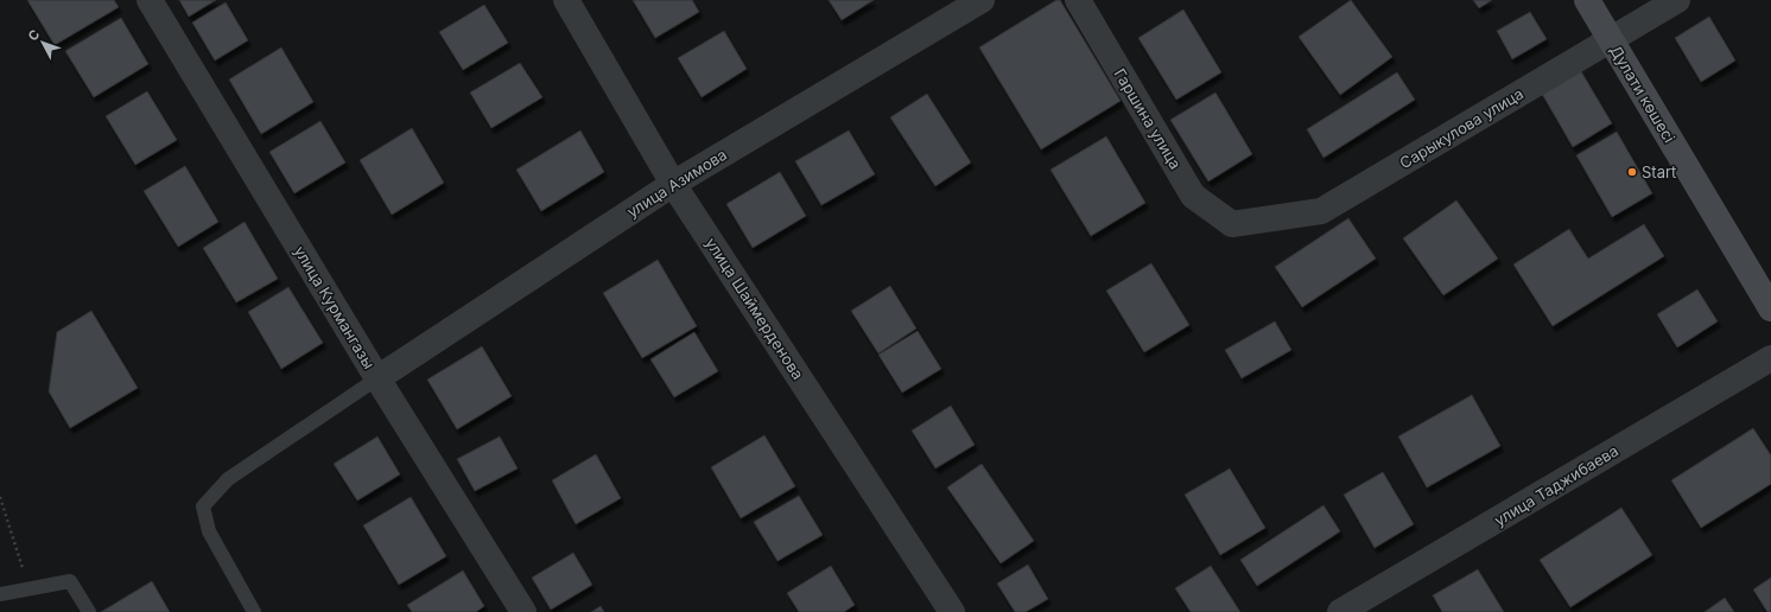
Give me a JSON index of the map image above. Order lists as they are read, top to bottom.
{
  "streets": {
    "main road": ["Дулати көшесі"],
    "street": [
      "Гаршина улица",
      "Сарыкулова улица",
      "улица Азимова",
      "улица Курмангазы",
      "улица Шаймерденова",
      "улица Таджибаева"
    ]
  },
  "crossings": [
    ["Дулати көшесі", "Сарыкулова улица"],
    ["Гаршина улица", "Сарыкулова улица"],
    ["улица Азимова", "улица Курмангазы"],
    ["улица Азимова", "улица Шаймерденова"]
  ],
  "places": ["Start"],
  "north": "top left"
}
